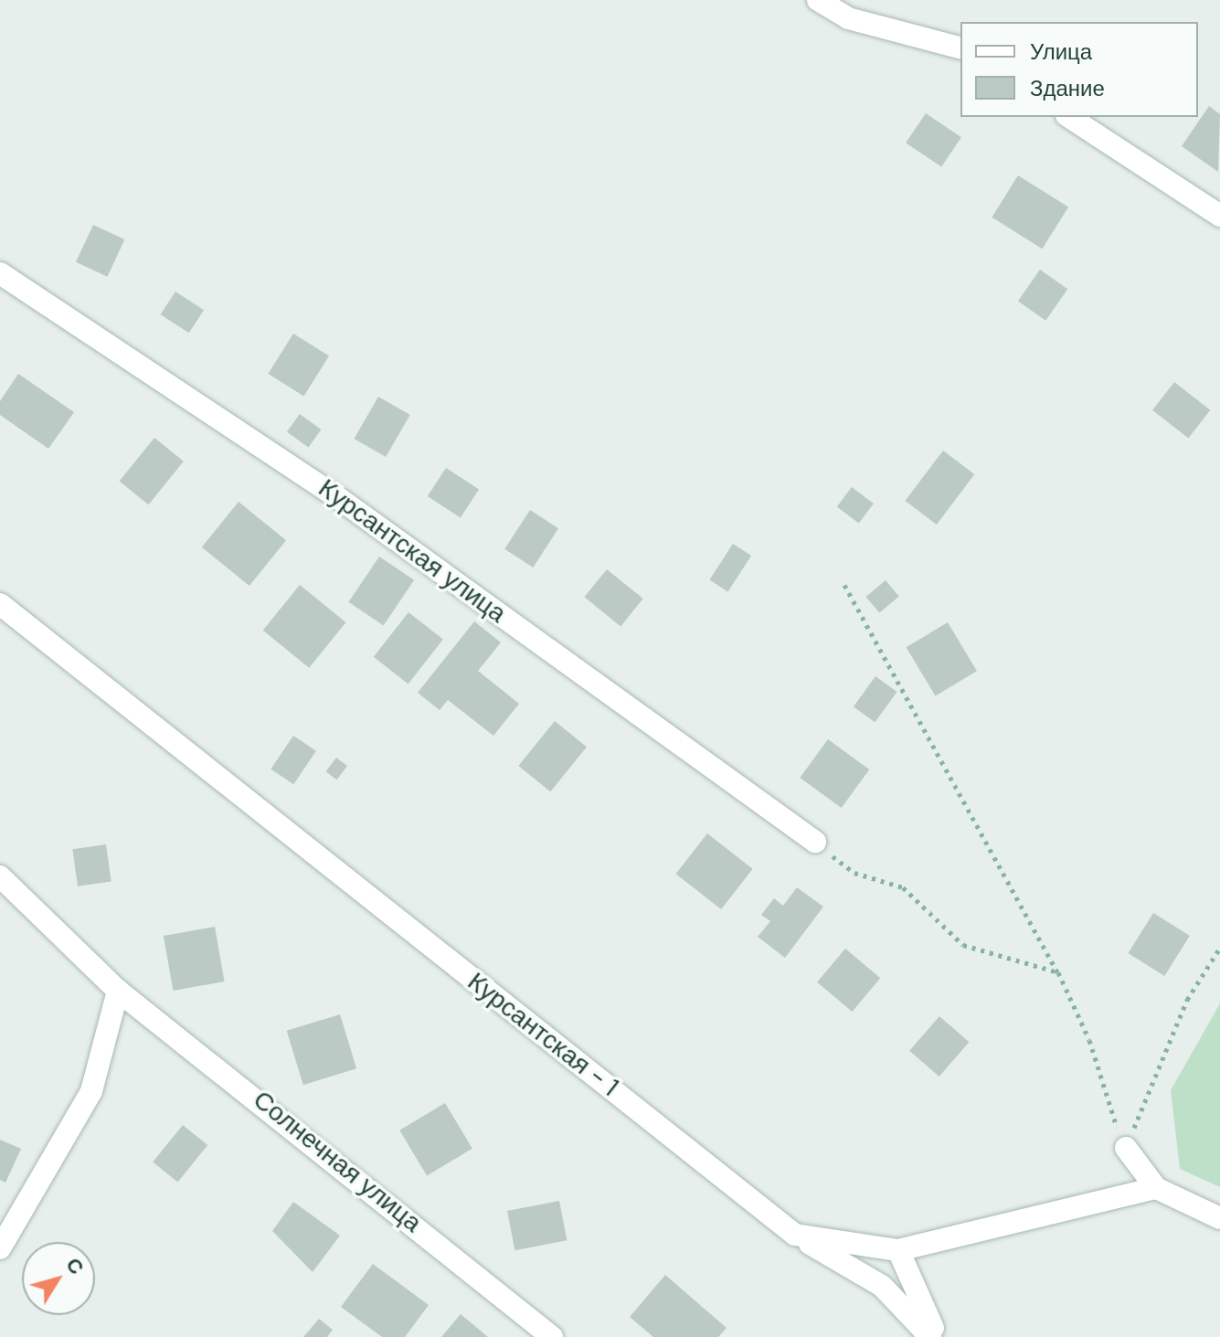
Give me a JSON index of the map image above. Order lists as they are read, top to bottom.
{
  "streets": {
    "street": ["Курсантская улица", "Курсантская - 1", "Солнечная улица"]
  },
  "legend": ["Улица", "Здание"],
  "north": "top right"
}
